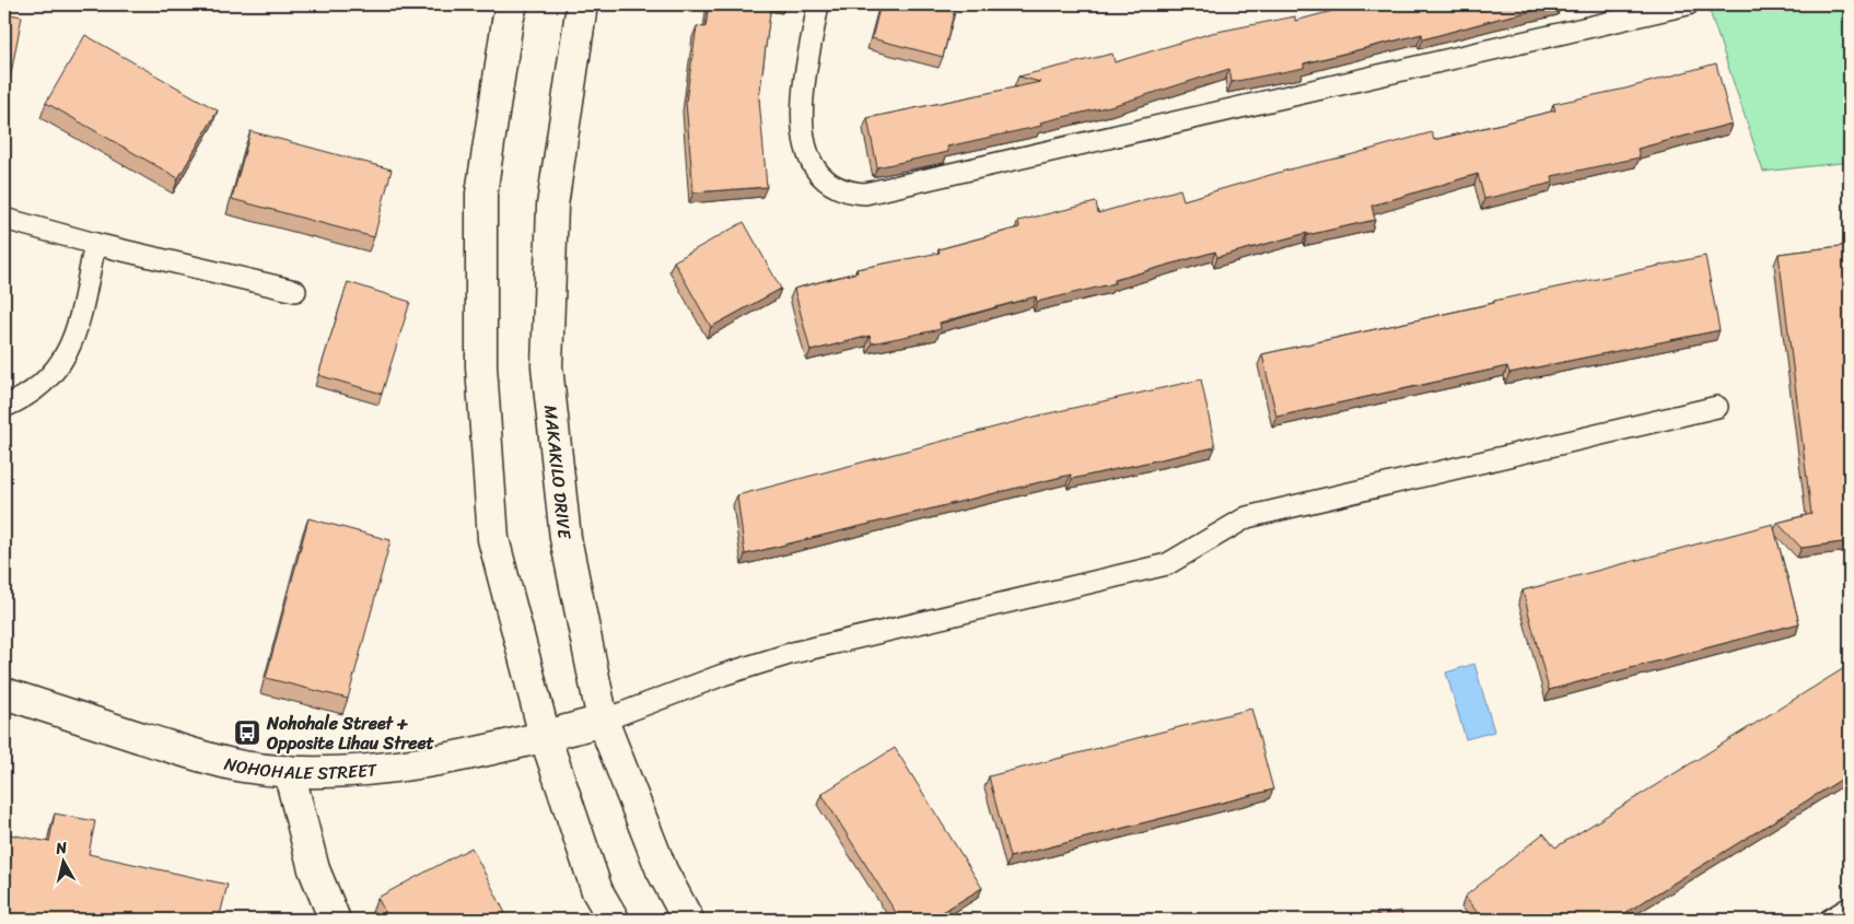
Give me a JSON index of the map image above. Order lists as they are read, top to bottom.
{
  "streets": {
    "main road": ["MAKAKILO DRIVE", "NOHOHALE STREET"]
  },
  "crossings": [
    ["MAKAKILO DRIVE", "NOHOHALE STREET"]
  ],
  "places": {
    "bus stop": ["Nohohale Street + Opposite Lihau Street"]
  },
  "north": "top"
}
